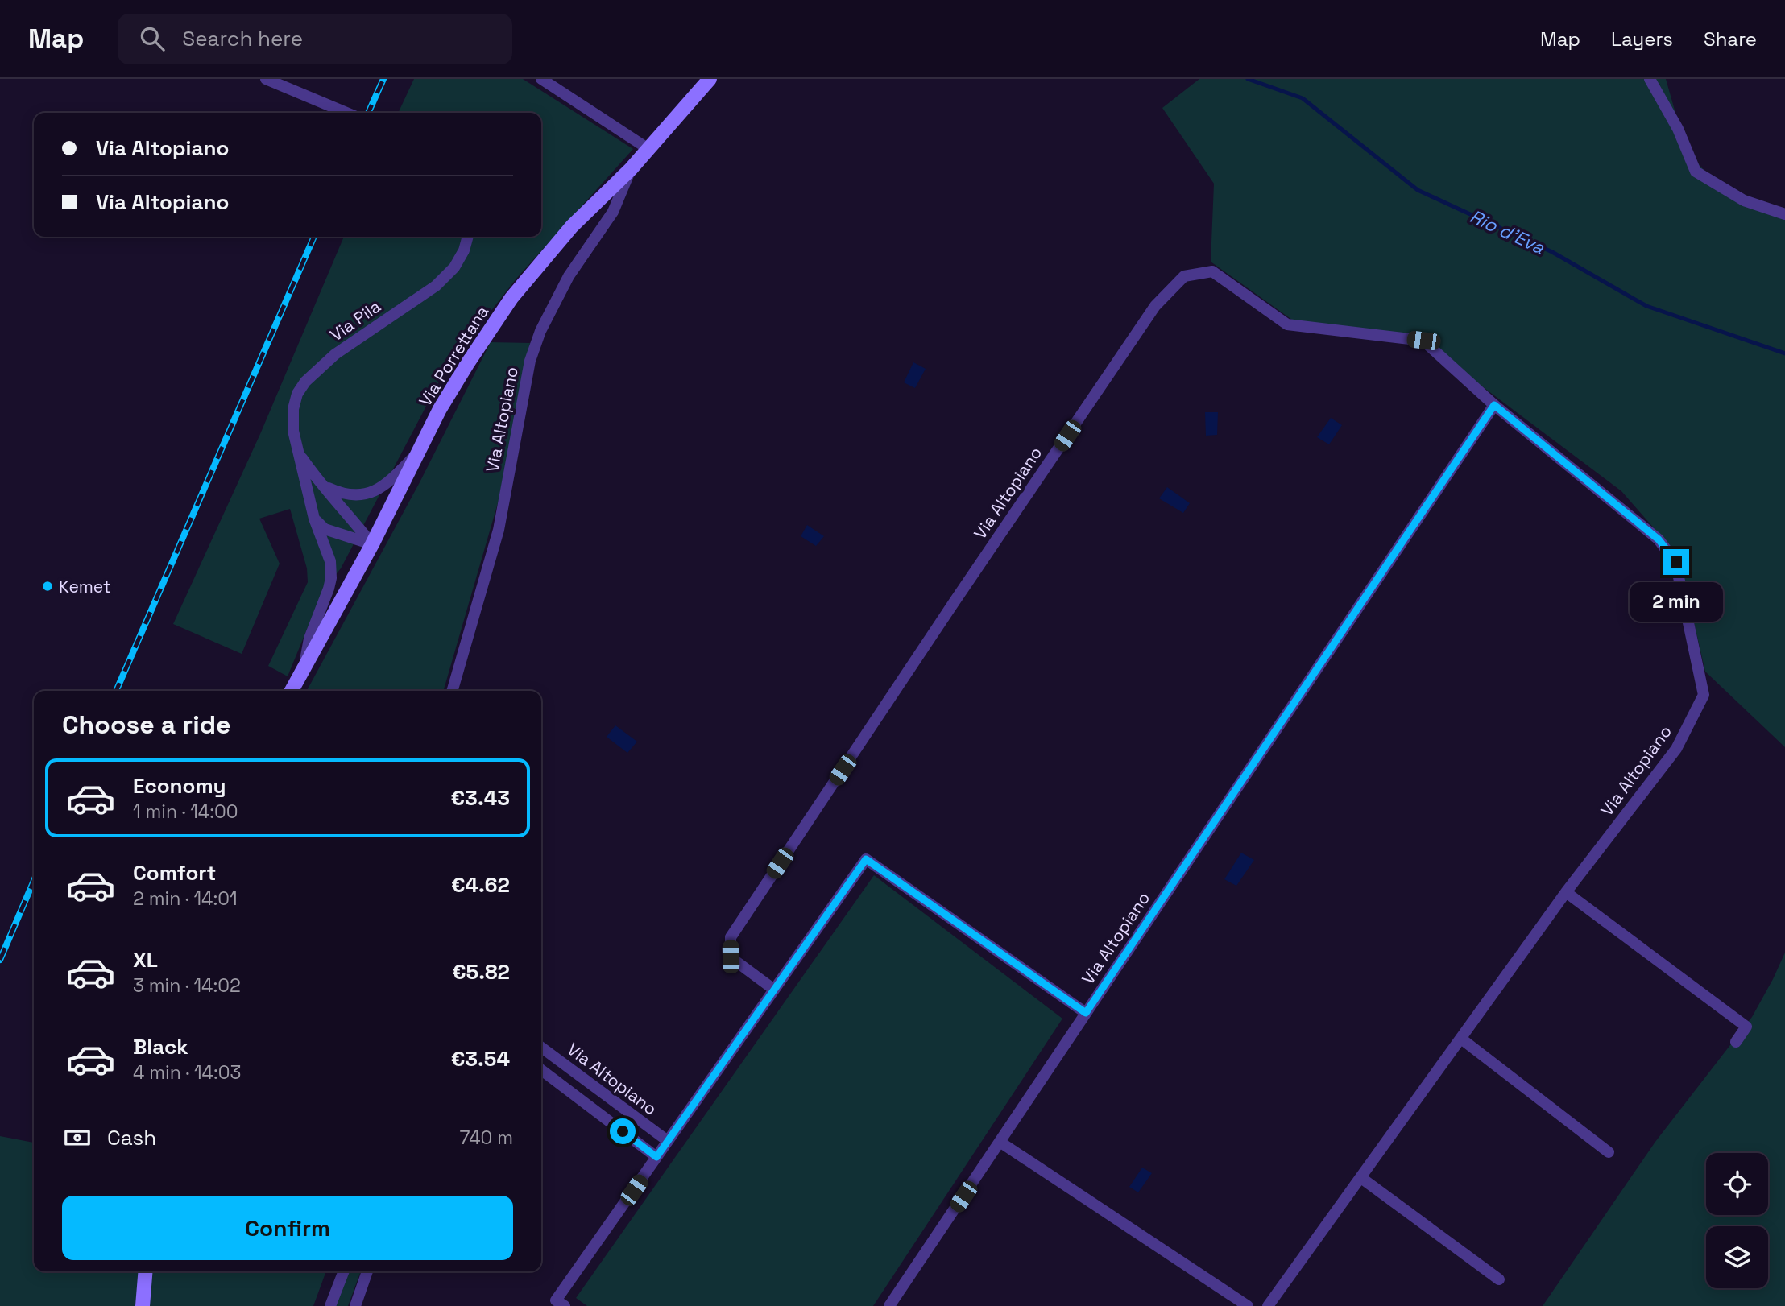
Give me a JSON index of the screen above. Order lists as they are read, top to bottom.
{
  "streets": {
    "main road": ["Via Porrettana"],
    "street": ["Via Pila", "Via Altopiano"]
  },
  "crossings": [
    ["Via Pila", "Via Porrettana"],
    ["Via Porrettana", "Via Altopiano"]
  ],
  "water": ["Rio d'Eva"],
  "places": ["Kemet"],
  "page": {
    "header": "Map",
    "search": "Search here",
    "nav": ["Map", "Layers", "Share"],
    "banner": ["Via Altopiano", "Via Altopiano"],
    "bubble": "2 min",
    "heading": "Choose a ride",
    "list": [
      {
        "name": "Economy",
        "note": "1 min · 14:00",
        "value": "€3.43"
      },
      {
        "name": "Comfort",
        "note": "2 min · 14:01",
        "value": "€4.62"
      },
      {
        "name": "XL",
        "note": "3 min · 14:02",
        "value": "€5.82"
      },
      {
        "name": "Black",
        "note": "4 min · 14:03",
        "value": "€3.54"
      }
    ],
    "pay": ["Cash", "740 m"],
    "buttons": "Confirm"
  }
}
